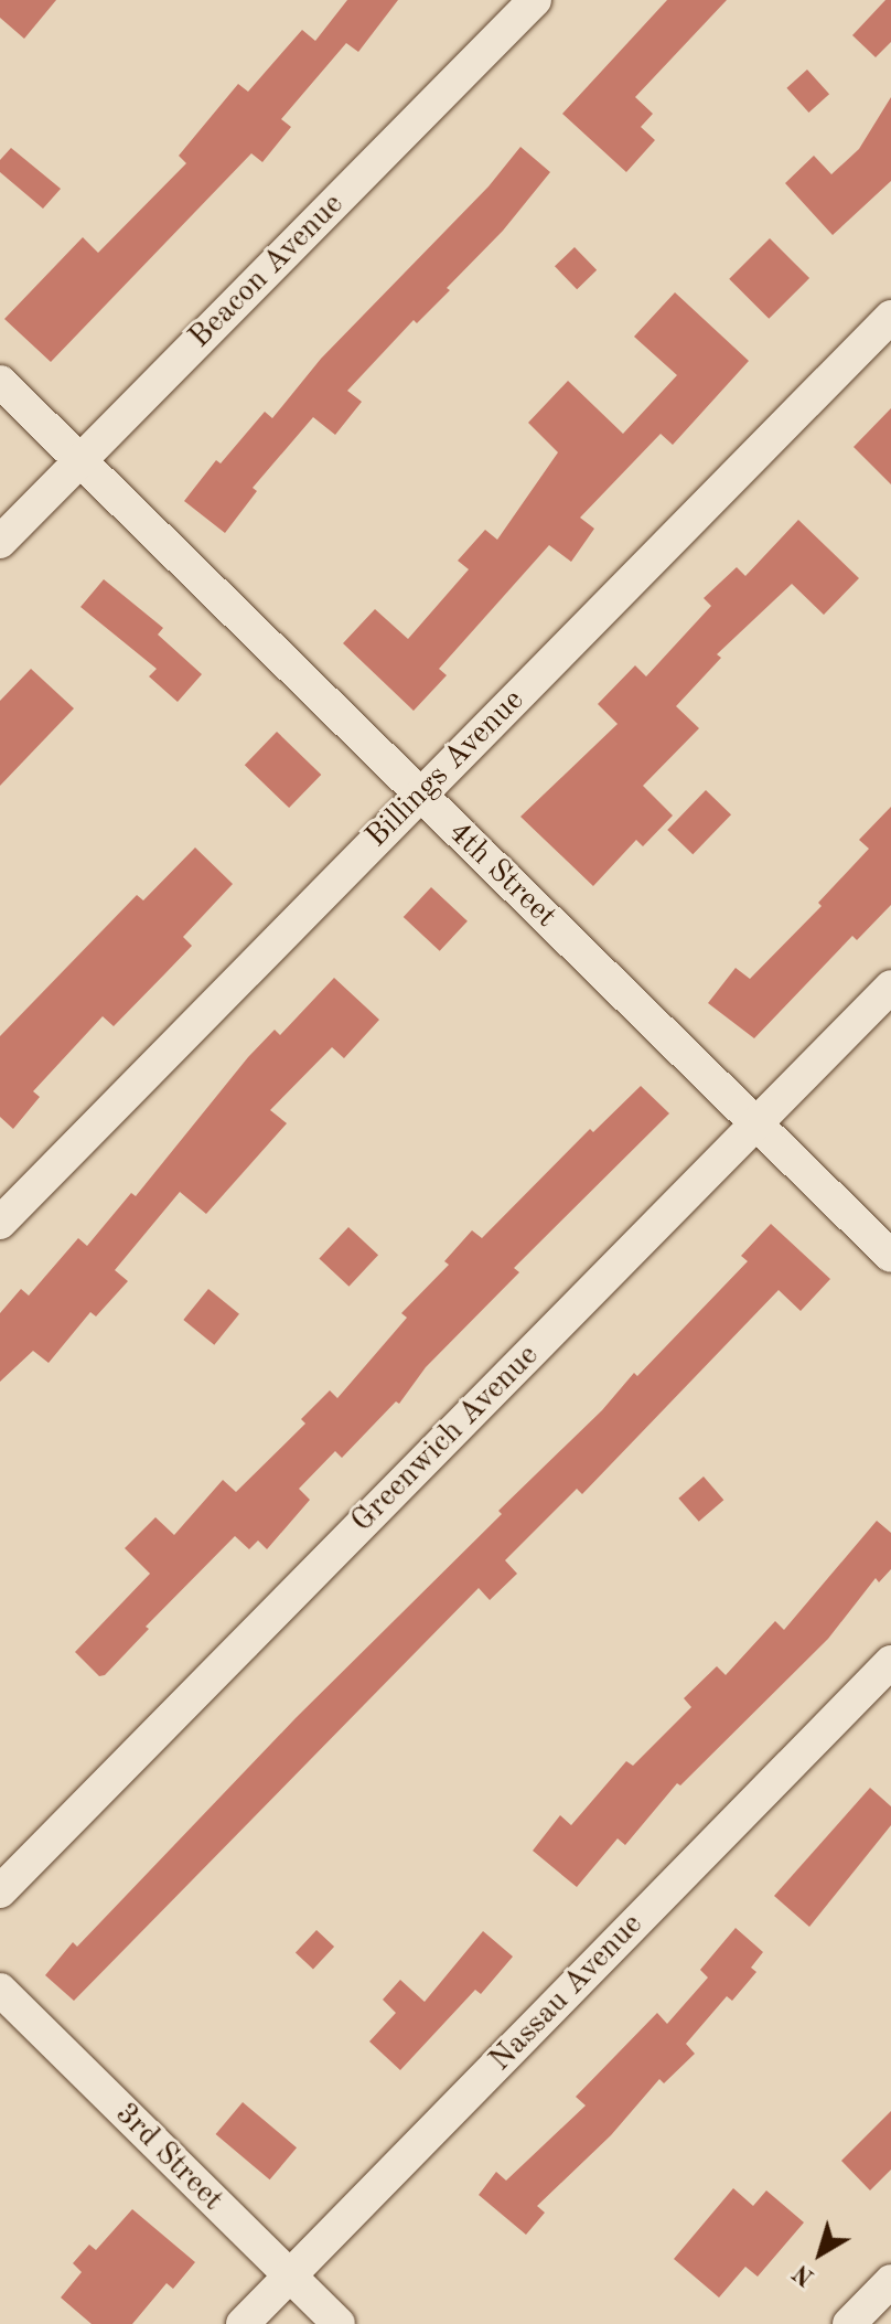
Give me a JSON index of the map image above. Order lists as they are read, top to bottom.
{
  "streets": {
    "street": [
      "Beacon Avenue",
      "Billings Avenue",
      "4th Street",
      "Greenwich Avenue",
      "Nassau Avenue",
      "3rd Street"
    ]
  },
  "crossings": [
    ["Beacon Avenue", "4th Street"],
    ["Billings Avenue", "4th Street"],
    ["4th Street", "Greenwich Avenue"],
    ["Nassau Avenue", "3rd Street"]
  ],
  "north": "bottom left"
}
